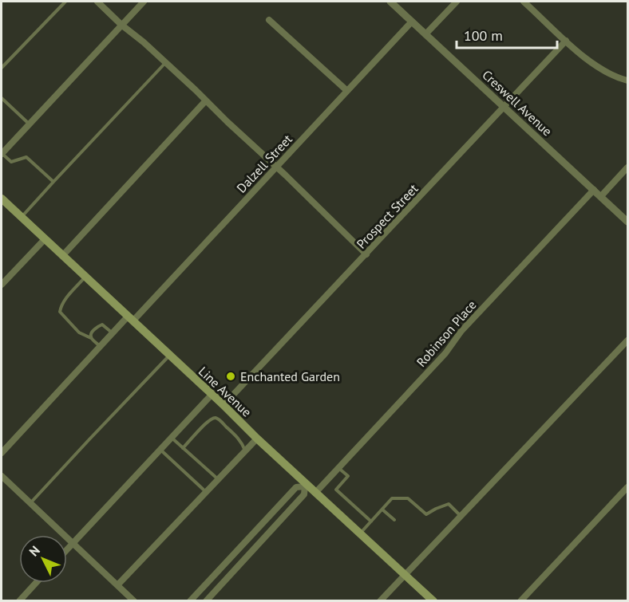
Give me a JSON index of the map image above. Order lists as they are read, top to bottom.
{
  "streets": {
    "main road": ["Line Avenue"],
    "street": [
      "Creswell Avenue",
      "Dalzell Street",
      "Prospect Street",
      "Robinson Place"
    ]
  },
  "crossings": [
    ["Creswell Avenue", "Dalzell Street"],
    ["Creswell Avenue", "Prospect Street"],
    ["Creswell Avenue", "Robinson Place"],
    ["Dalzell Street", "Line Avenue"],
    ["Prospect Street", "Line Avenue"],
    ["Robinson Place", "Line Avenue"]
  ],
  "places": ["Enchanted Garden"],
  "scale_bar": "100 m",
  "north": "top left"
}
